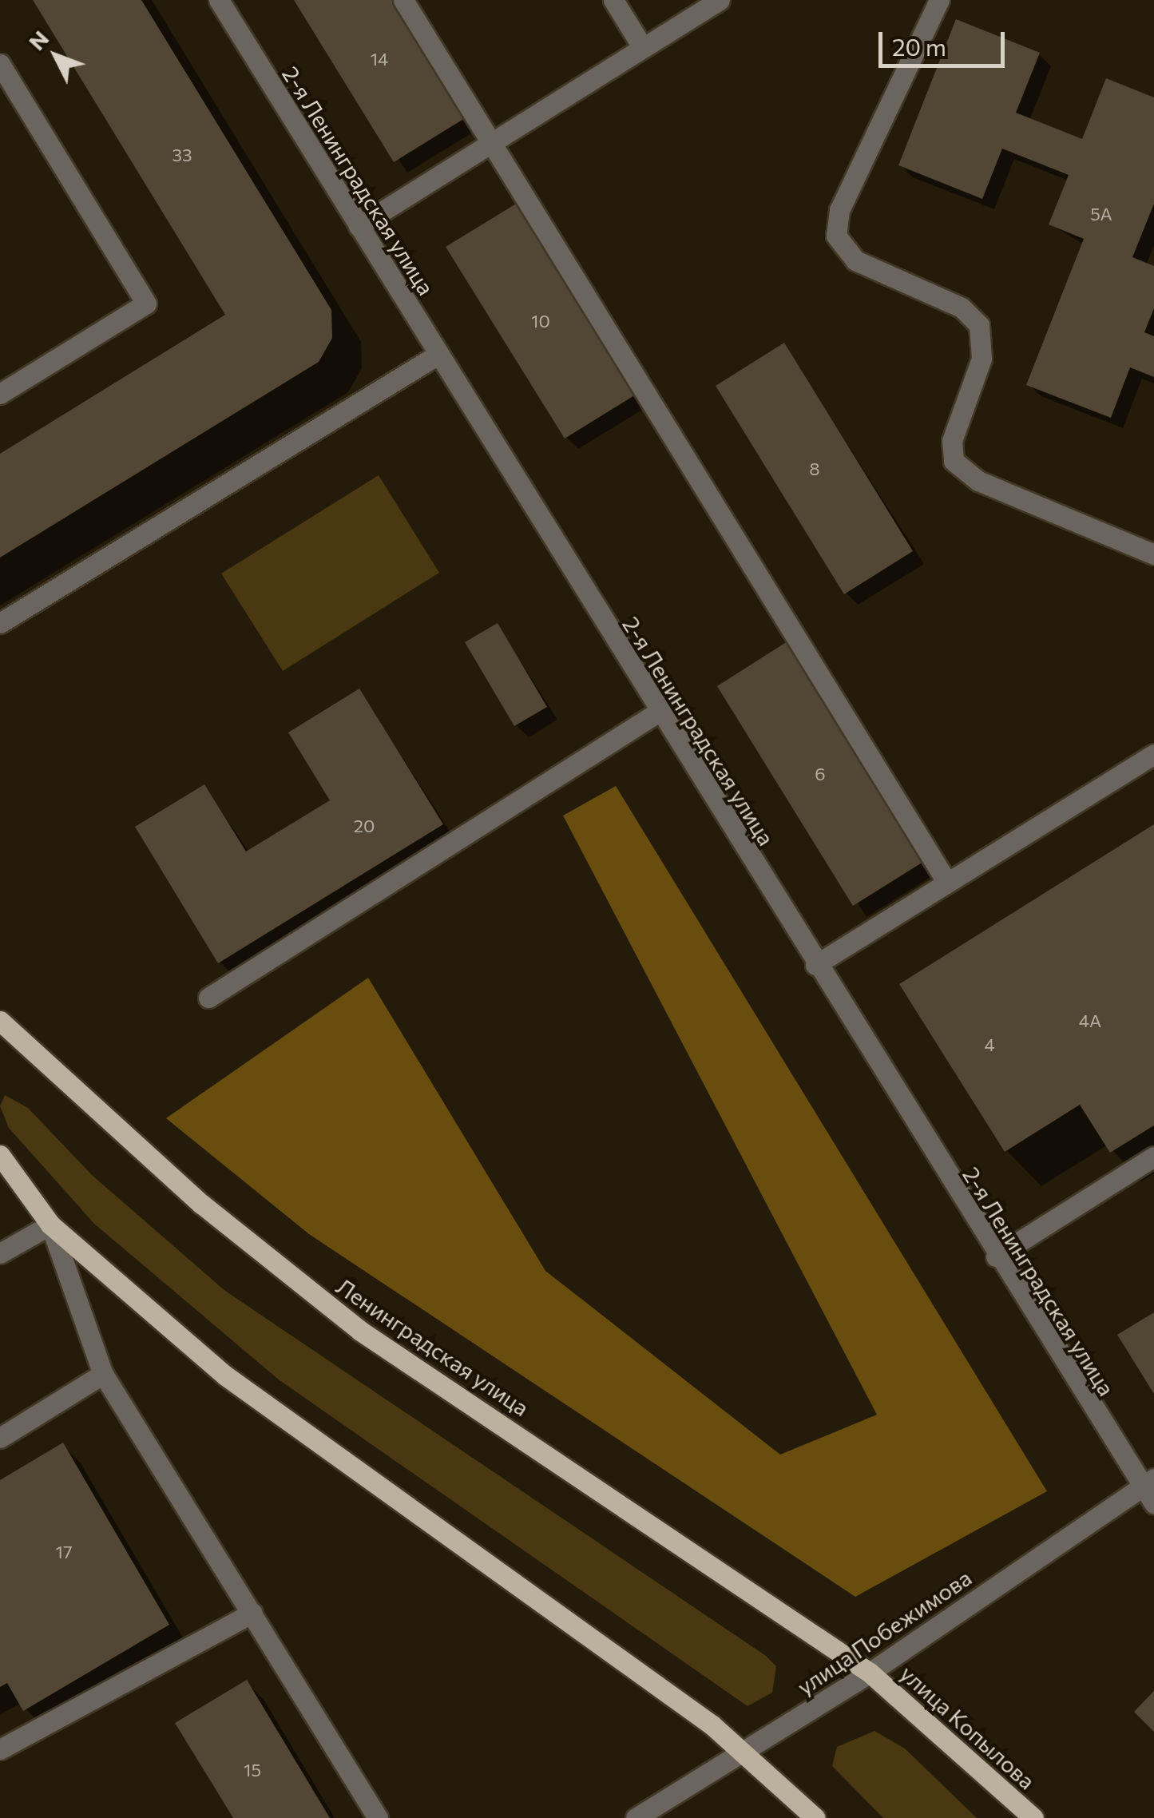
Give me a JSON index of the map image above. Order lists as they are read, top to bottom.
{
  "streets": {
    "main road": ["Ленинградская улица", "улица Копылова"],
    "street": ["2-я Ленинградская улица", "улица Побежимова"]
  },
  "crossings": [
    ["2-я Ленинградская улица", "улица Побежимова"],
    ["Ленинградская улица", "улица Побежимова"],
    ["Ленинградская улица", "улица Копылова"],
    ["улица Побежимова", "улица Копылова"]
  ],
  "house_numbers": [
    "14",
    "33",
    "5А",
    "10",
    "8",
    "6",
    "20",
    "4А",
    "4",
    "17",
    "15"
  ],
  "scale_bar": "20 m",
  "north": "top left"
}
